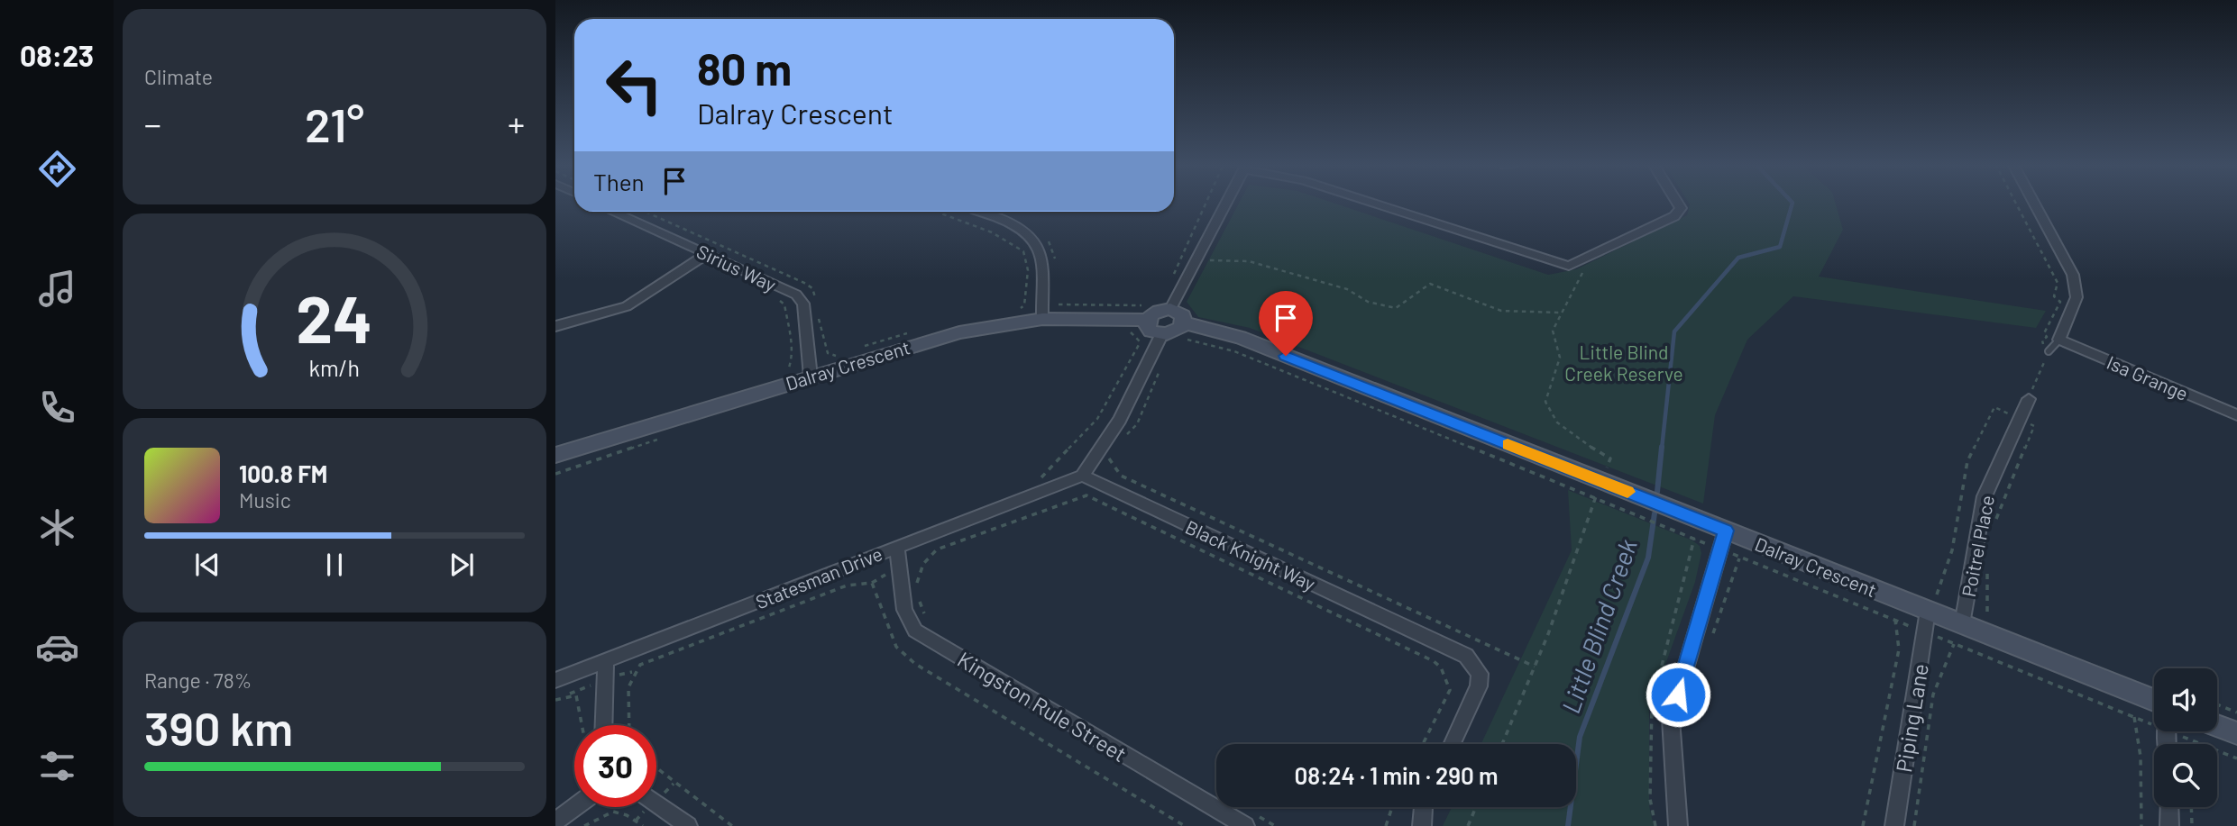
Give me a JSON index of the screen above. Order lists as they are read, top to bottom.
{
  "streets": {
    "street": [
      "Sirius Way",
      "Dalray Crescent",
      "Isa Grange",
      "Poitrel Place",
      "Black Knight Way",
      "Statesman Drive",
      "Kingston Rule Street",
      "Piping Lane"
    ]
  },
  "crossings": [
    ["Sirius Way", "Dalray Crescent"],
    ["Dalray Crescent", "Poitrel Place"],
    ["Dalray Crescent", "Piping Lane"],
    ["Black Knight Way", "Statesman Drive"],
    ["Statesman Drive", "Kingston Rule Street"]
  ],
  "water": ["Little Blind Creek"],
  "parks": ["Little Blind Creek Reserve"],
  "page": {
    "tabs": "08:23",
    "tile": [
      "Climate",
      ["Range · 78%", "390 km"]
    ],
    "turn": ["80 m", "Dalray Crescent"],
    "heat": ["−", "21°", "+"],
    "then": "Then",
    "song": ["100.8 FM", "Music"],
    "limit": "30",
    "trip": "08:24 · 1 min · 290 m",
    "gauge": ["24", "km/h"]
  }
}
